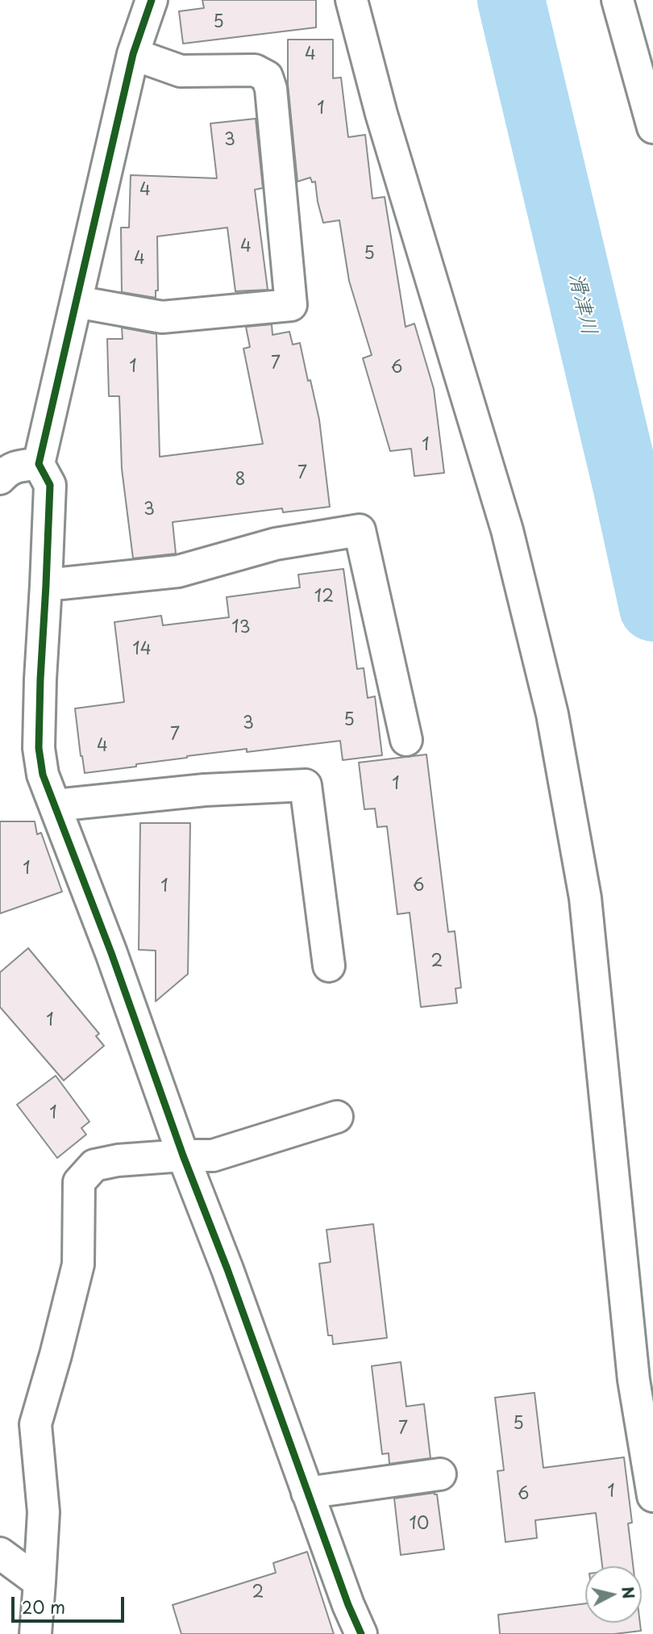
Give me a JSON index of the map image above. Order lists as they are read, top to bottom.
{
  "water": ["滑津川"],
  "house_numbers": [
    "5",
    "4",
    "1",
    "3",
    "4",
    "4",
    "5",
    "4",
    "7",
    "1",
    "6",
    "1",
    "7",
    "8",
    "3",
    "12",
    "13",
    "14",
    "5",
    "3",
    "7",
    "4",
    "1",
    "1",
    "6",
    "1",
    "2",
    "1",
    "1",
    "5",
    "7",
    "1",
    "6",
    "10",
    "2"
  ],
  "scale_bar": "20 m",
  "north": "right"
}
